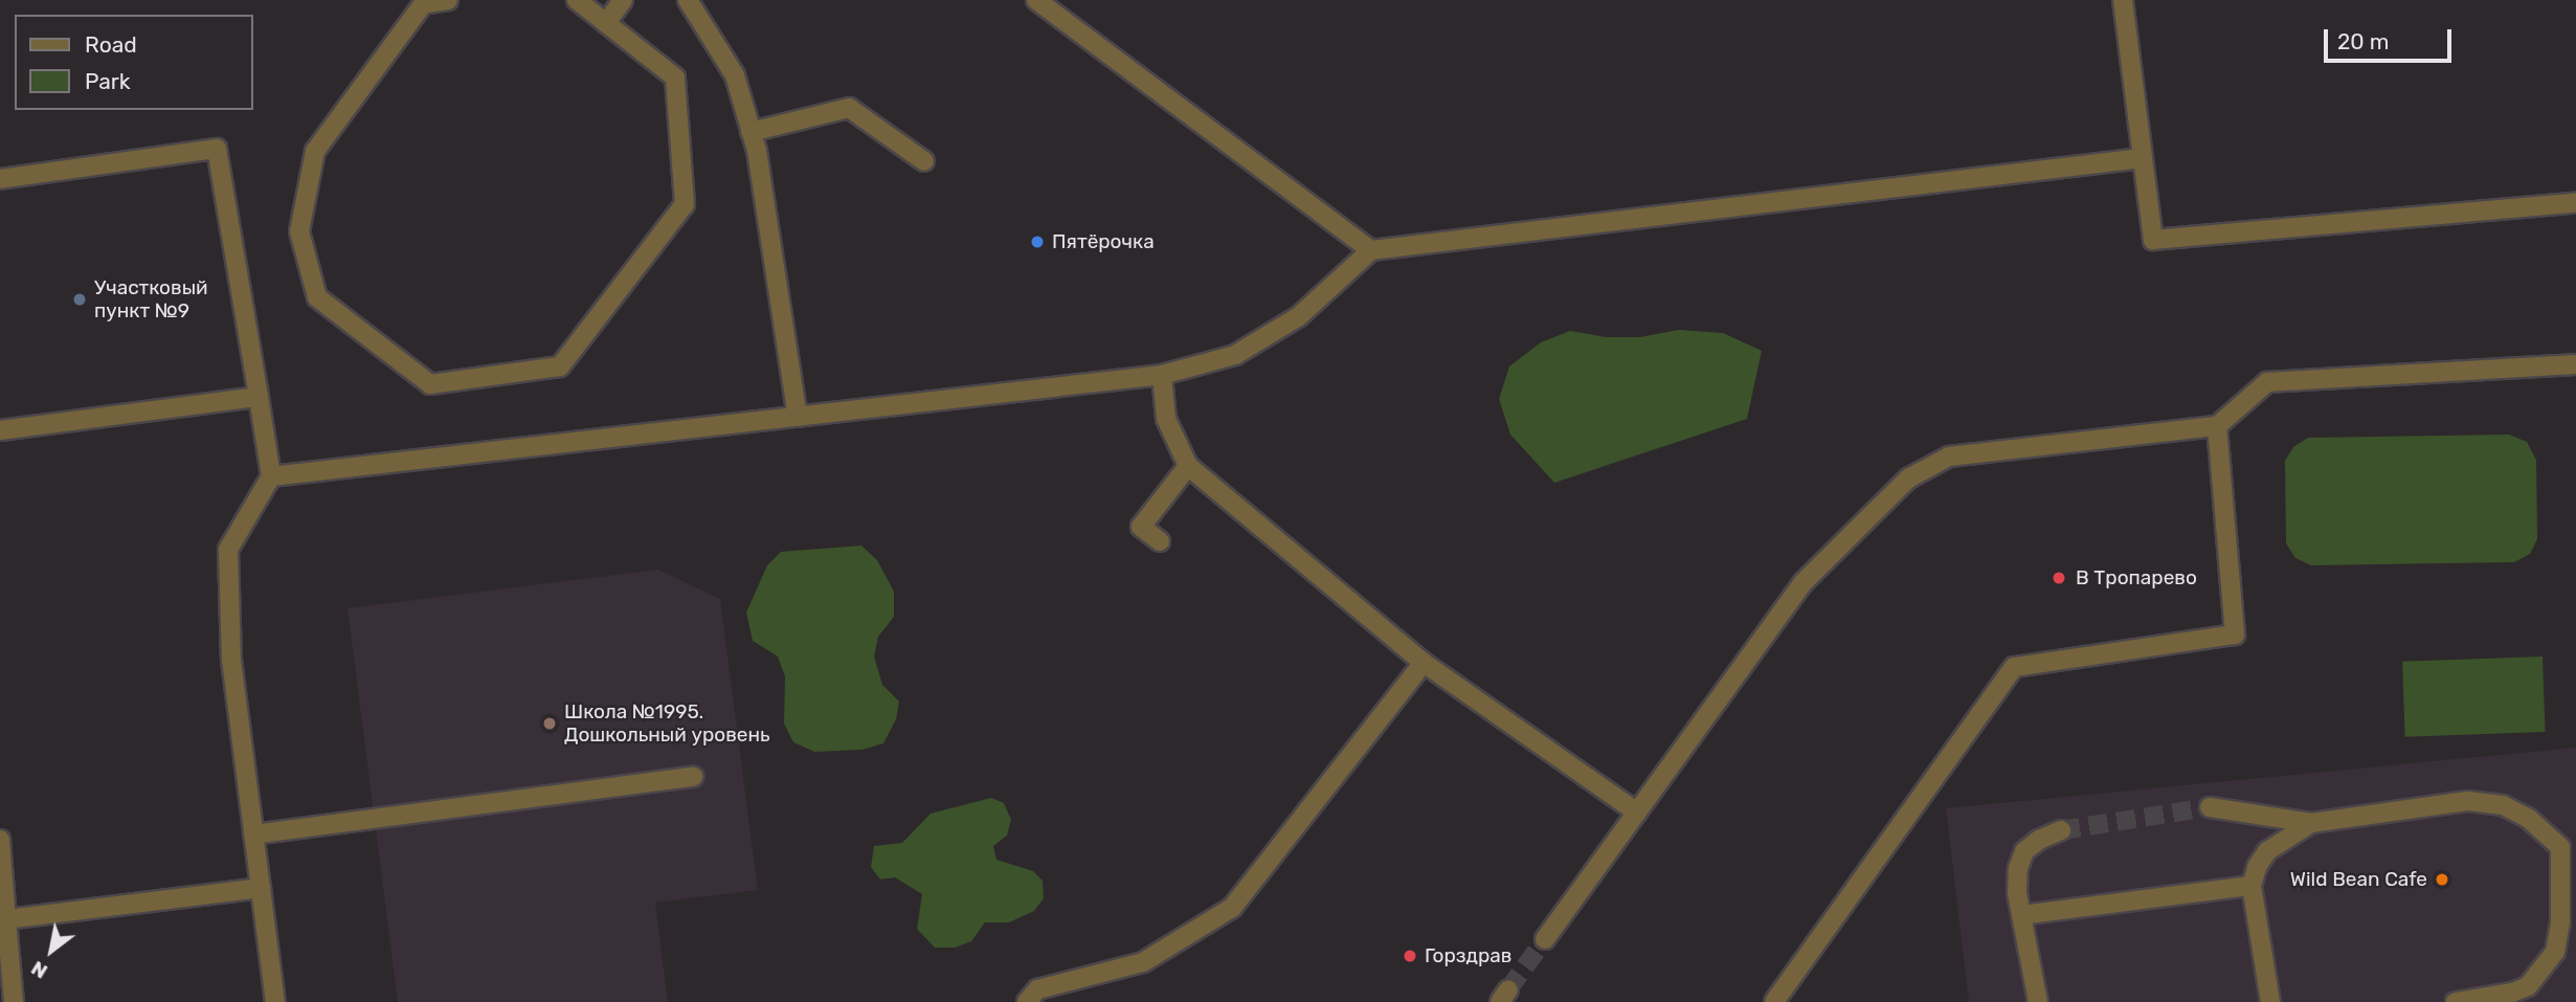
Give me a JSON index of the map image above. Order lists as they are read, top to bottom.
{
  "places": [
    "Пятёрочка",
    "Участковый пункт №9",
    "В Тропарево",
    "Школа №1995. Дошкольный уровень",
    "Wild Bean Cafe",
    "Горздрав"
  ],
  "legend": ["Road", "Park"],
  "scale_bar": "20 m",
  "north": "bottom left"
}
